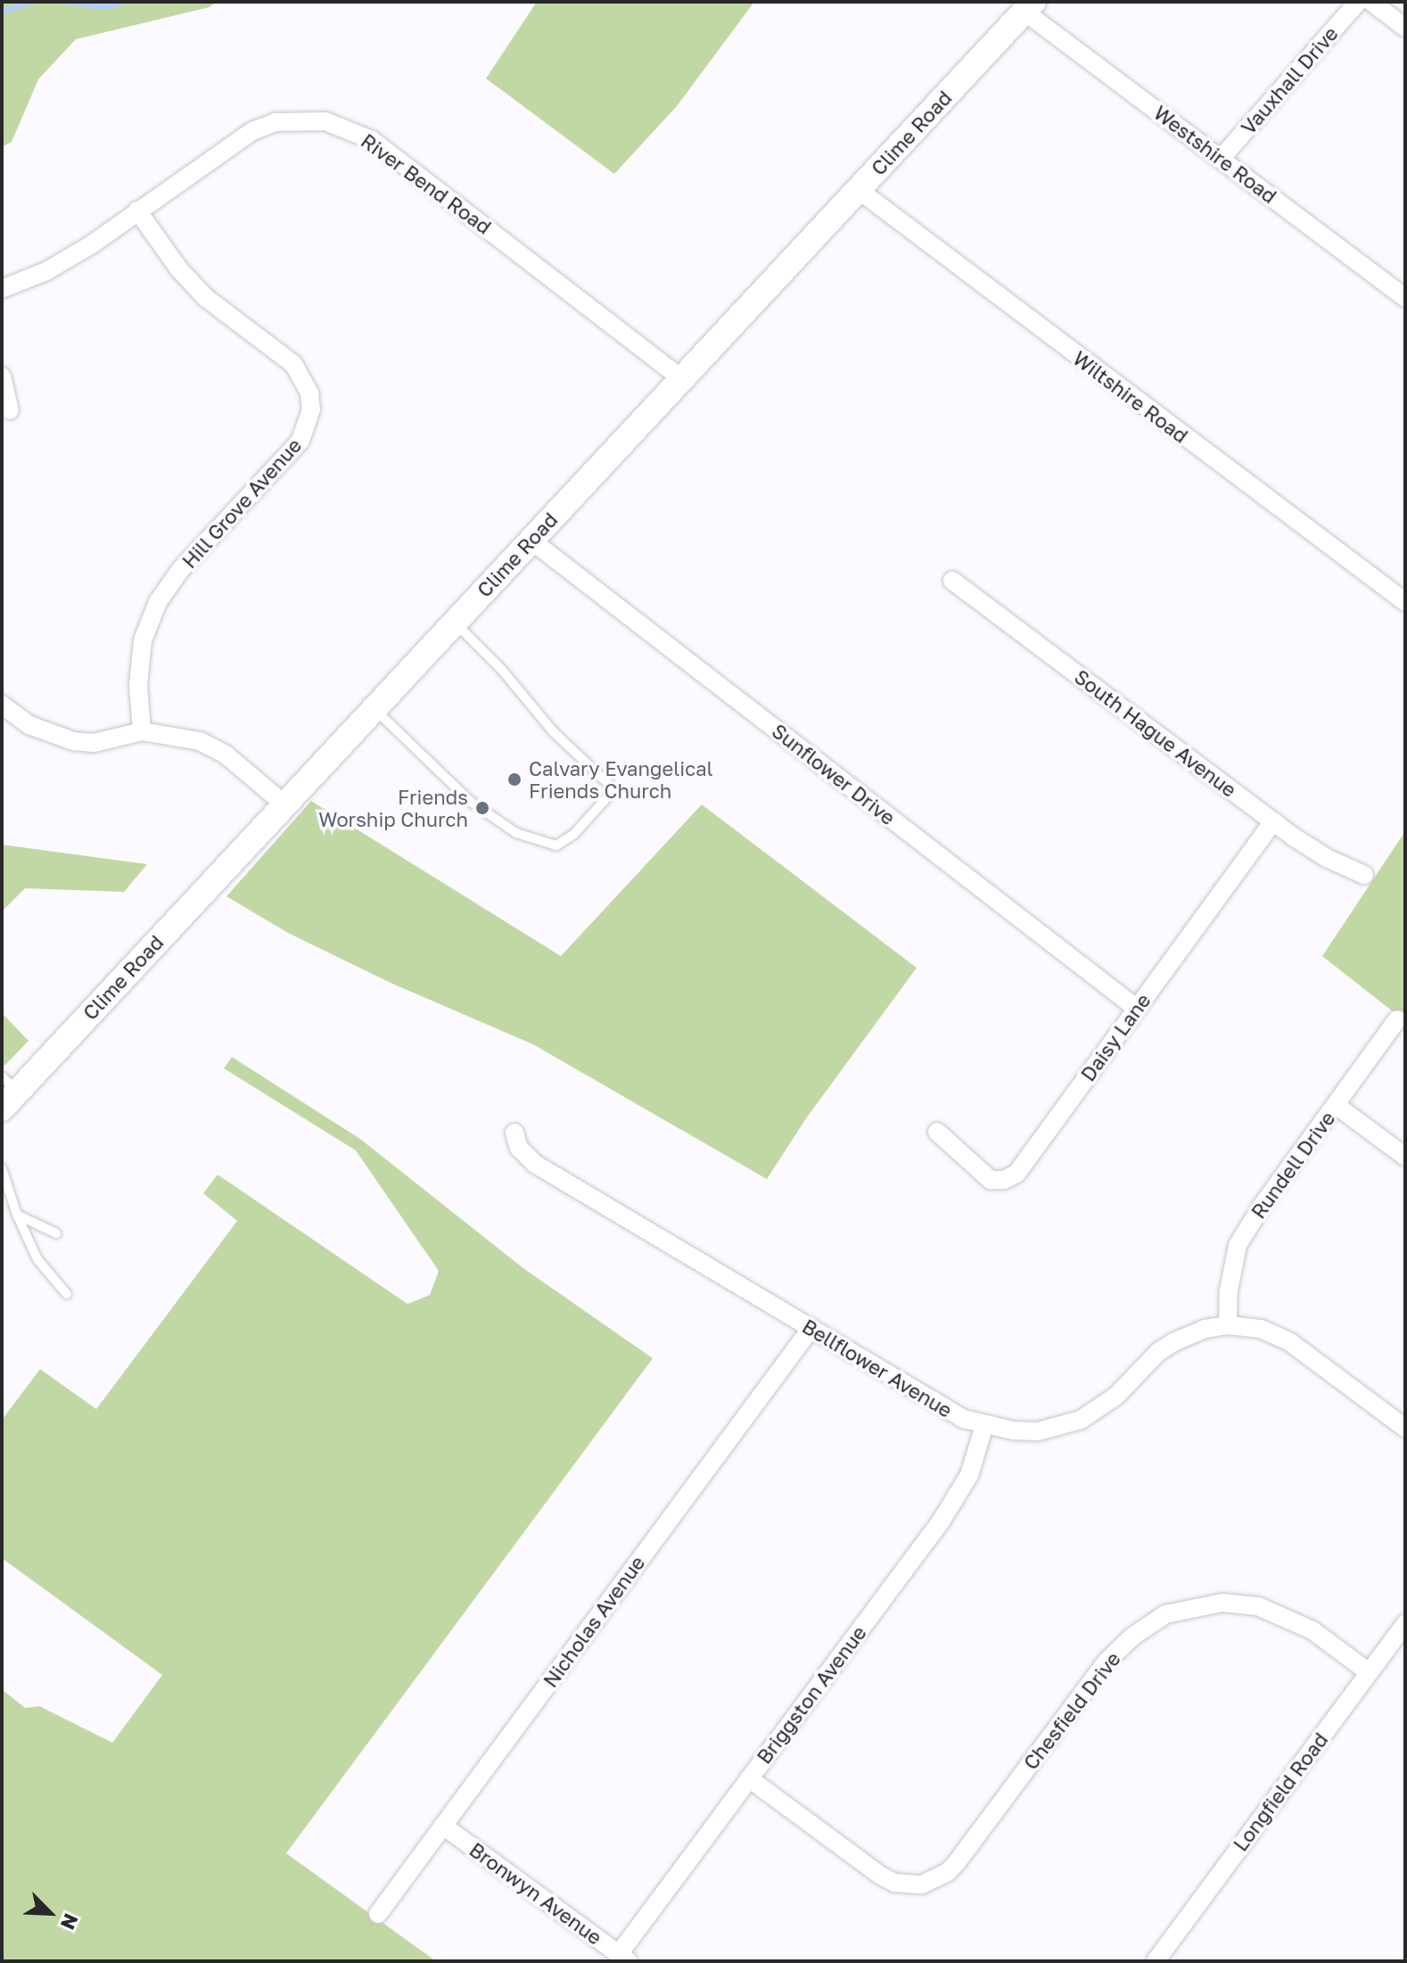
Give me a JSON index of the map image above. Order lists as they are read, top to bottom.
{
  "streets": {
    "main road": ["Clime Road"],
    "street": [
      "Vauxhall Drive",
      "Westshire Road",
      "River Bend Road",
      "Wiltshire Road",
      "Hill Grove Avenue",
      "South Hague Avenue",
      "Sunflower Drive",
      "Daisy Lane",
      "Rundell Drive",
      "Bellflower Avenue",
      "Nicholas Avenue",
      "Briggston Avenue",
      "Chesfield Drive",
      "Longfield Road",
      "Bronwyn Avenue"
    ]
  },
  "crossings": [
    ["Vauxhall Drive", "Westshire Road"],
    ["Clime Road", "Westshire Road"],
    ["Clime Road", "River Bend Road"],
    ["Clime Road", "Wiltshire Road"],
    ["Clime Road", "Sunflower Drive"],
    ["River Bend Road", "Hill Grove Avenue"],
    ["South Hague Avenue", "Daisy Lane"],
    ["Sunflower Drive", "Daisy Lane"],
    ["Rundell Drive", "Bellflower Avenue"],
    ["Bellflower Avenue", "Nicholas Avenue"],
    ["Bellflower Avenue", "Briggston Avenue"],
    ["Nicholas Avenue", "Bronwyn Avenue"],
    ["Briggston Avenue", "Chesfield Drive"],
    ["Briggston Avenue", "Bronwyn Avenue"],
    ["Chesfield Drive", "Longfield Road"]
  ],
  "places": ["Calvary Evangelical Friends Church", "Friends Worship Church"],
  "north": "bottom right"
}
